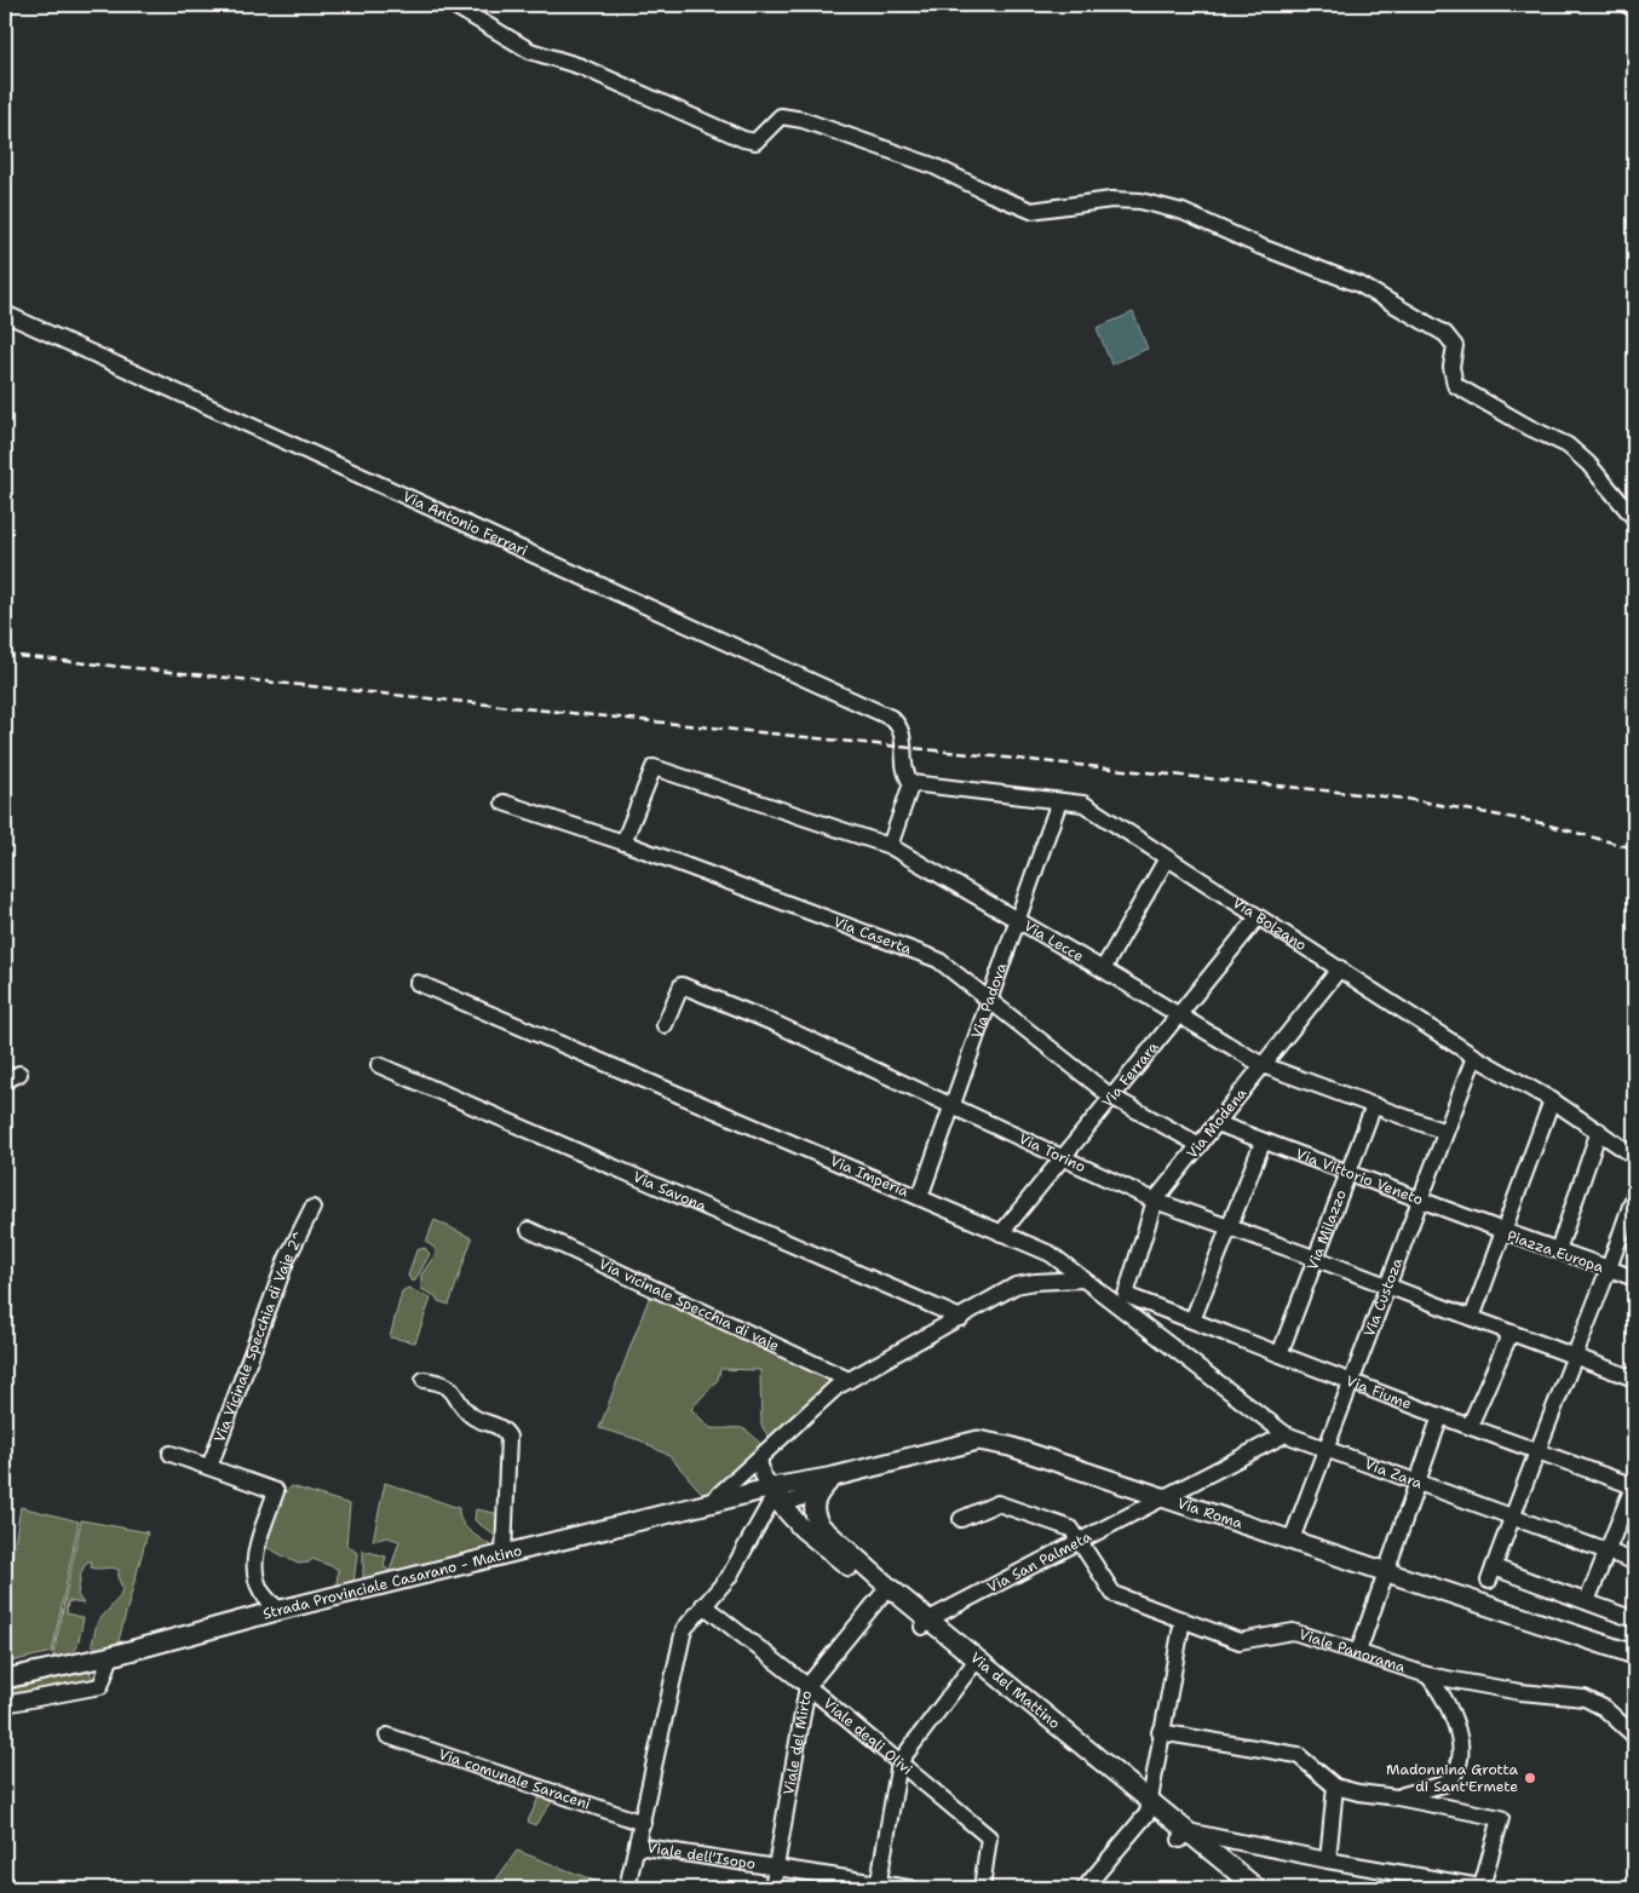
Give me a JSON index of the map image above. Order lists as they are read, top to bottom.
{
  "streets": {
    "main road": ["Via Roma", "Strada Provinciale Casarano - Matino", "Via del Mattino"],
    "street": [
      "Via Antonio Ferrari",
      "Via Bolzano",
      "Via Caserta",
      "Via Lecce",
      "Via Padova",
      "Via Ferrara",
      "Via Modena",
      "Via Torino",
      "Via Imperia",
      "Via Vittorio Veneto",
      "Via Savona",
      "Via Milazzo",
      "Piazza Europa",
      "Via Custoza",
      "Via vicinale Specchia di vaje",
      "Via Vicinale Specchia di Vaje 2^",
      "Via Fiume",
      "Via Zara",
      "Via San Palmeta",
      "Viale Panorama",
      "Viale degli Olivi",
      "Viale del Mirto",
      "Via comunale Saraceni",
      "Viale dell'Isopo"
    ]
  },
  "crossings": [
    ["Via Antonio Ferrari", "Via Bolzano"],
    ["Via Bolzano", "Via Padova"],
    ["Via Bolzano", "Via Ferrara"],
    ["Via Bolzano", "Via Modena"],
    ["Via Bolzano", "Via Custoza"],
    ["Via Caserta", "Via Lecce"],
    ["Via Caserta", "Via Padova"],
    ["Via Caserta", "Via Ferrara"],
    ["Via Caserta", "Via Modena"],
    ["Via Lecce", "Via Padova"],
    ["Via Lecce", "Via Ferrara"],
    ["Via Lecce", "Via Modena"],
    ["Via Lecce", "Via Milazzo"],
    ["Via Lecce", "Via Custoza"],
    ["Via Padova", "Via Torino"],
    ["Via Padova", "Via Imperia"],
    ["Via Ferrara", "Via Torino"],
    ["Via Ferrara", "Via Imperia"],
    ["Via Modena", "Via Torino"],
    ["Via Modena", "Via Vittorio Veneto"],
    ["Via Modena", "Via Fiume"],
    ["Via Torino", "Via Milazzo"],
    ["Via Torino", "Piazza Europa"],
    ["Via Torino", "Via Custoza"],
    ["Via Imperia", "Via Zara"],
    ["Via Vittorio Veneto", "Via Milazzo"],
    ["Via Vittorio Veneto", "Piazza Europa"],
    ["Via Vittorio Veneto", "Via Custoza"],
    ["Via Milazzo", "Via Fiume"],
    ["Piazza Europa", "Via Fiume"],
    ["Piazza Europa", "Via Zara"],
    ["Via Custoza", "Via Fiume"],
    ["Via Custoza", "Via Zara"],
    ["Via Custoza", "Via Roma"],
    ["Via Roma", "Via San Palmeta"],
    ["Via Roma", "Strada Provinciale Casarano - Matino"],
    ["Via San Palmeta", "Viale Panorama"],
    ["Via San Palmeta", "Via del Mattino"],
    ["Via del Mattino", "Viale del Mirto"],
    ["Viale degli Olivi", "Viale del Mirto"],
    ["Viale del Mirto", "Viale dell'Isopo"]
  ],
  "places": ["Madonnina Grotta di Sant'Ermete"]
}
